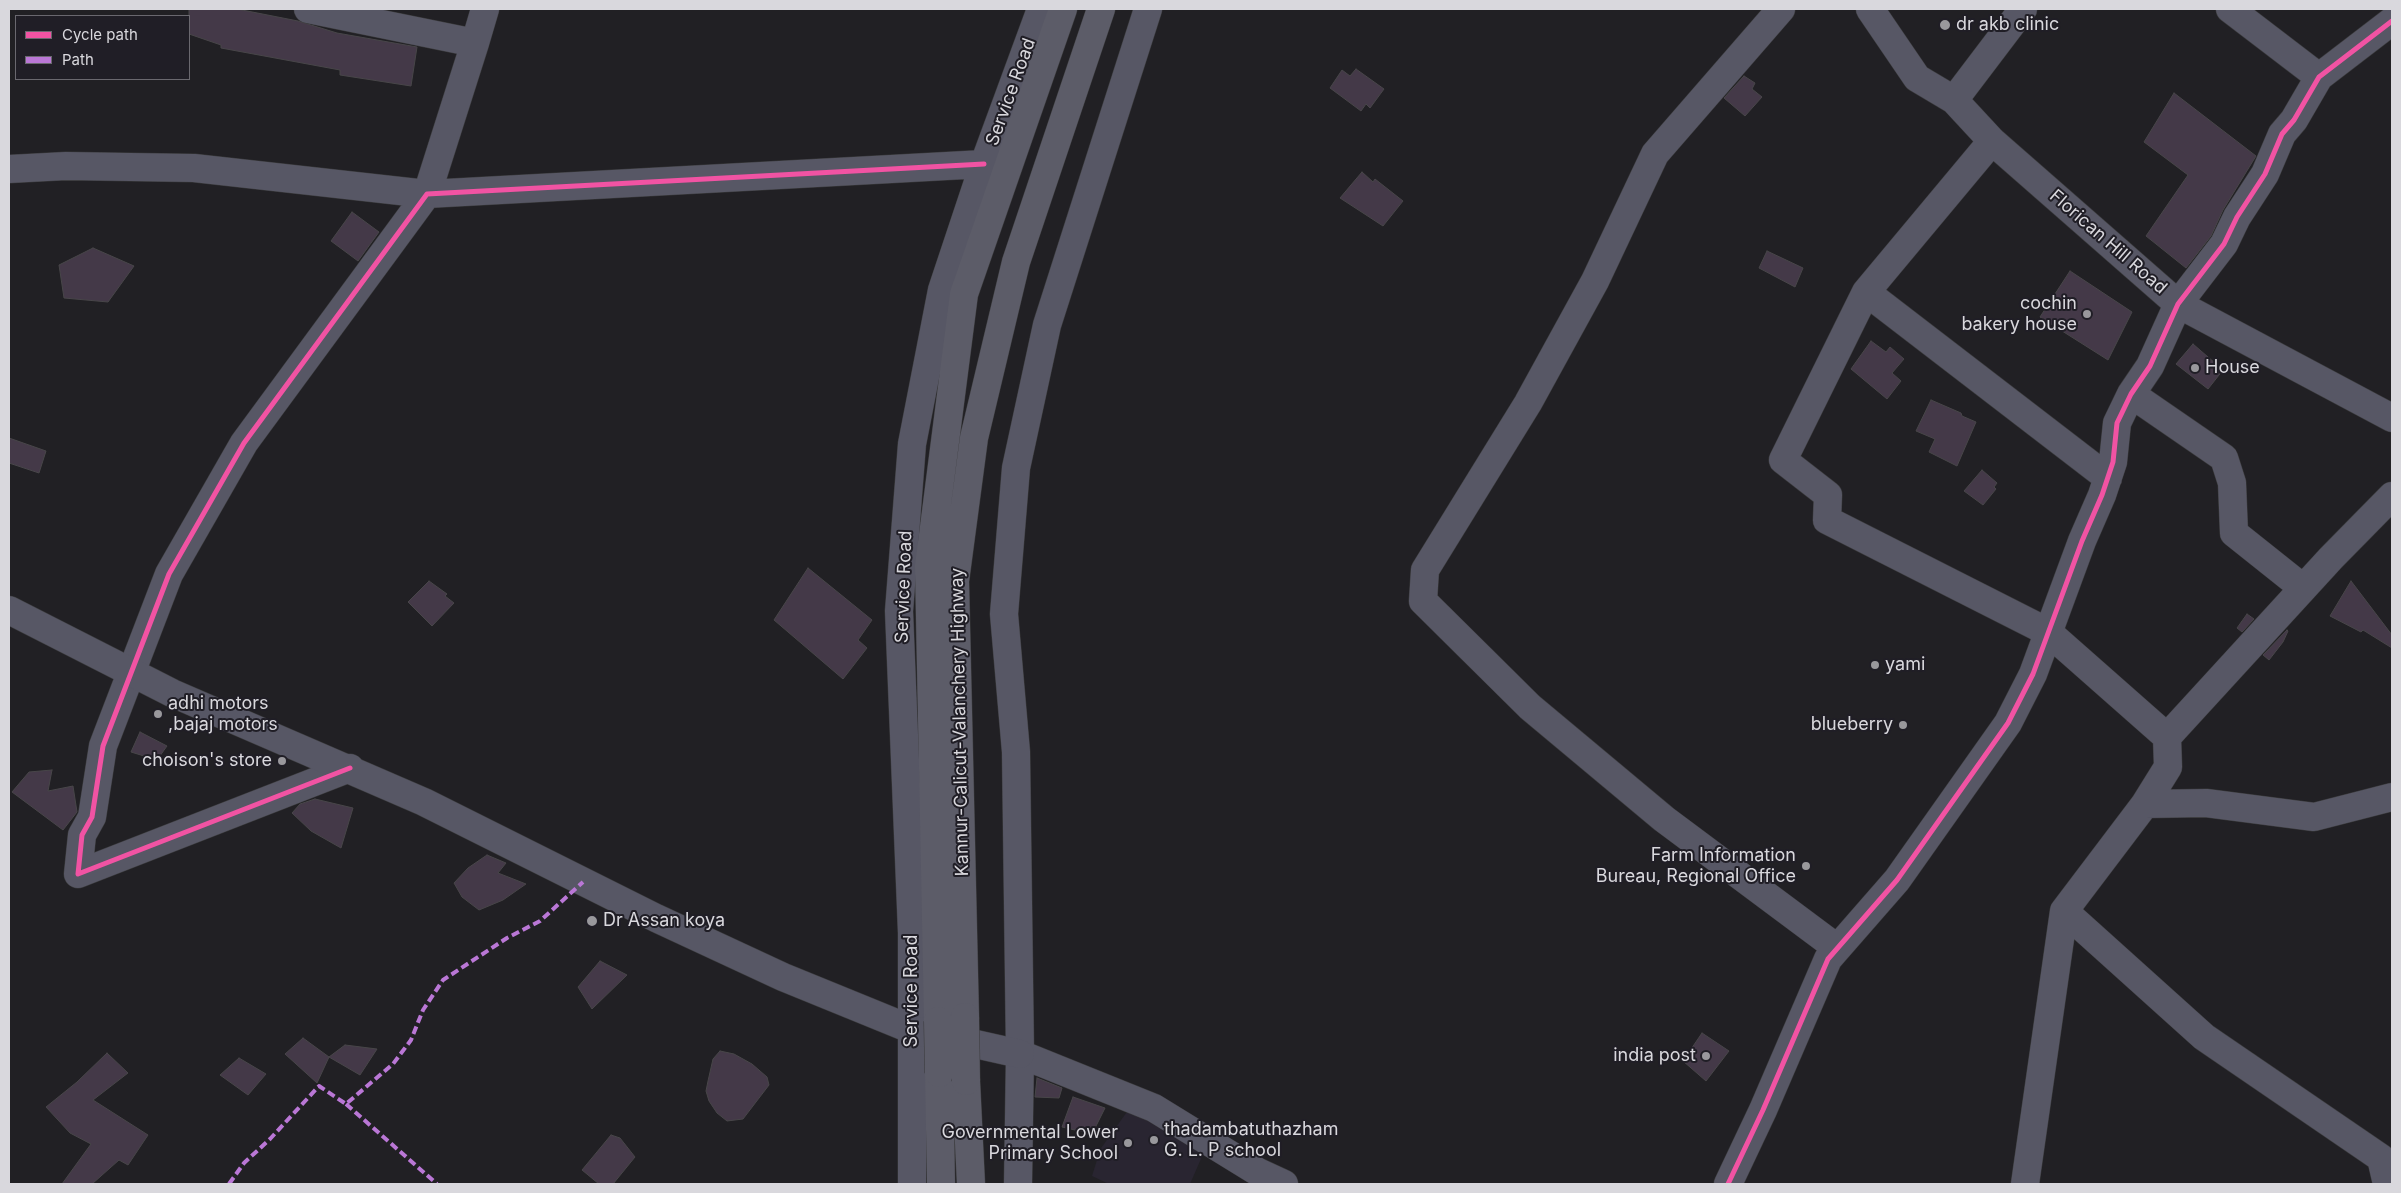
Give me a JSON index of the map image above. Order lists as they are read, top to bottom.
{
  "streets": {
    "highway": ["Kannur-Calicut-Valanchery Highway"],
    "street": ["Service Road", "Florican Hill Road"]
  },
  "places": [
    "dr akb clinic",
    "cochin bakery house",
    "House",
    "yami",
    "adhi motors ,bajaj motors",
    "blueberry",
    "choison's store",
    "Farm Information Bureau, Regional Office",
    "Dr Assan koya",
    "india post",
    "thadambatuthazham G. L. P school",
    "Governmental Lower Primary School"
  ],
  "legend": ["Cycle path", "Path"]
}
